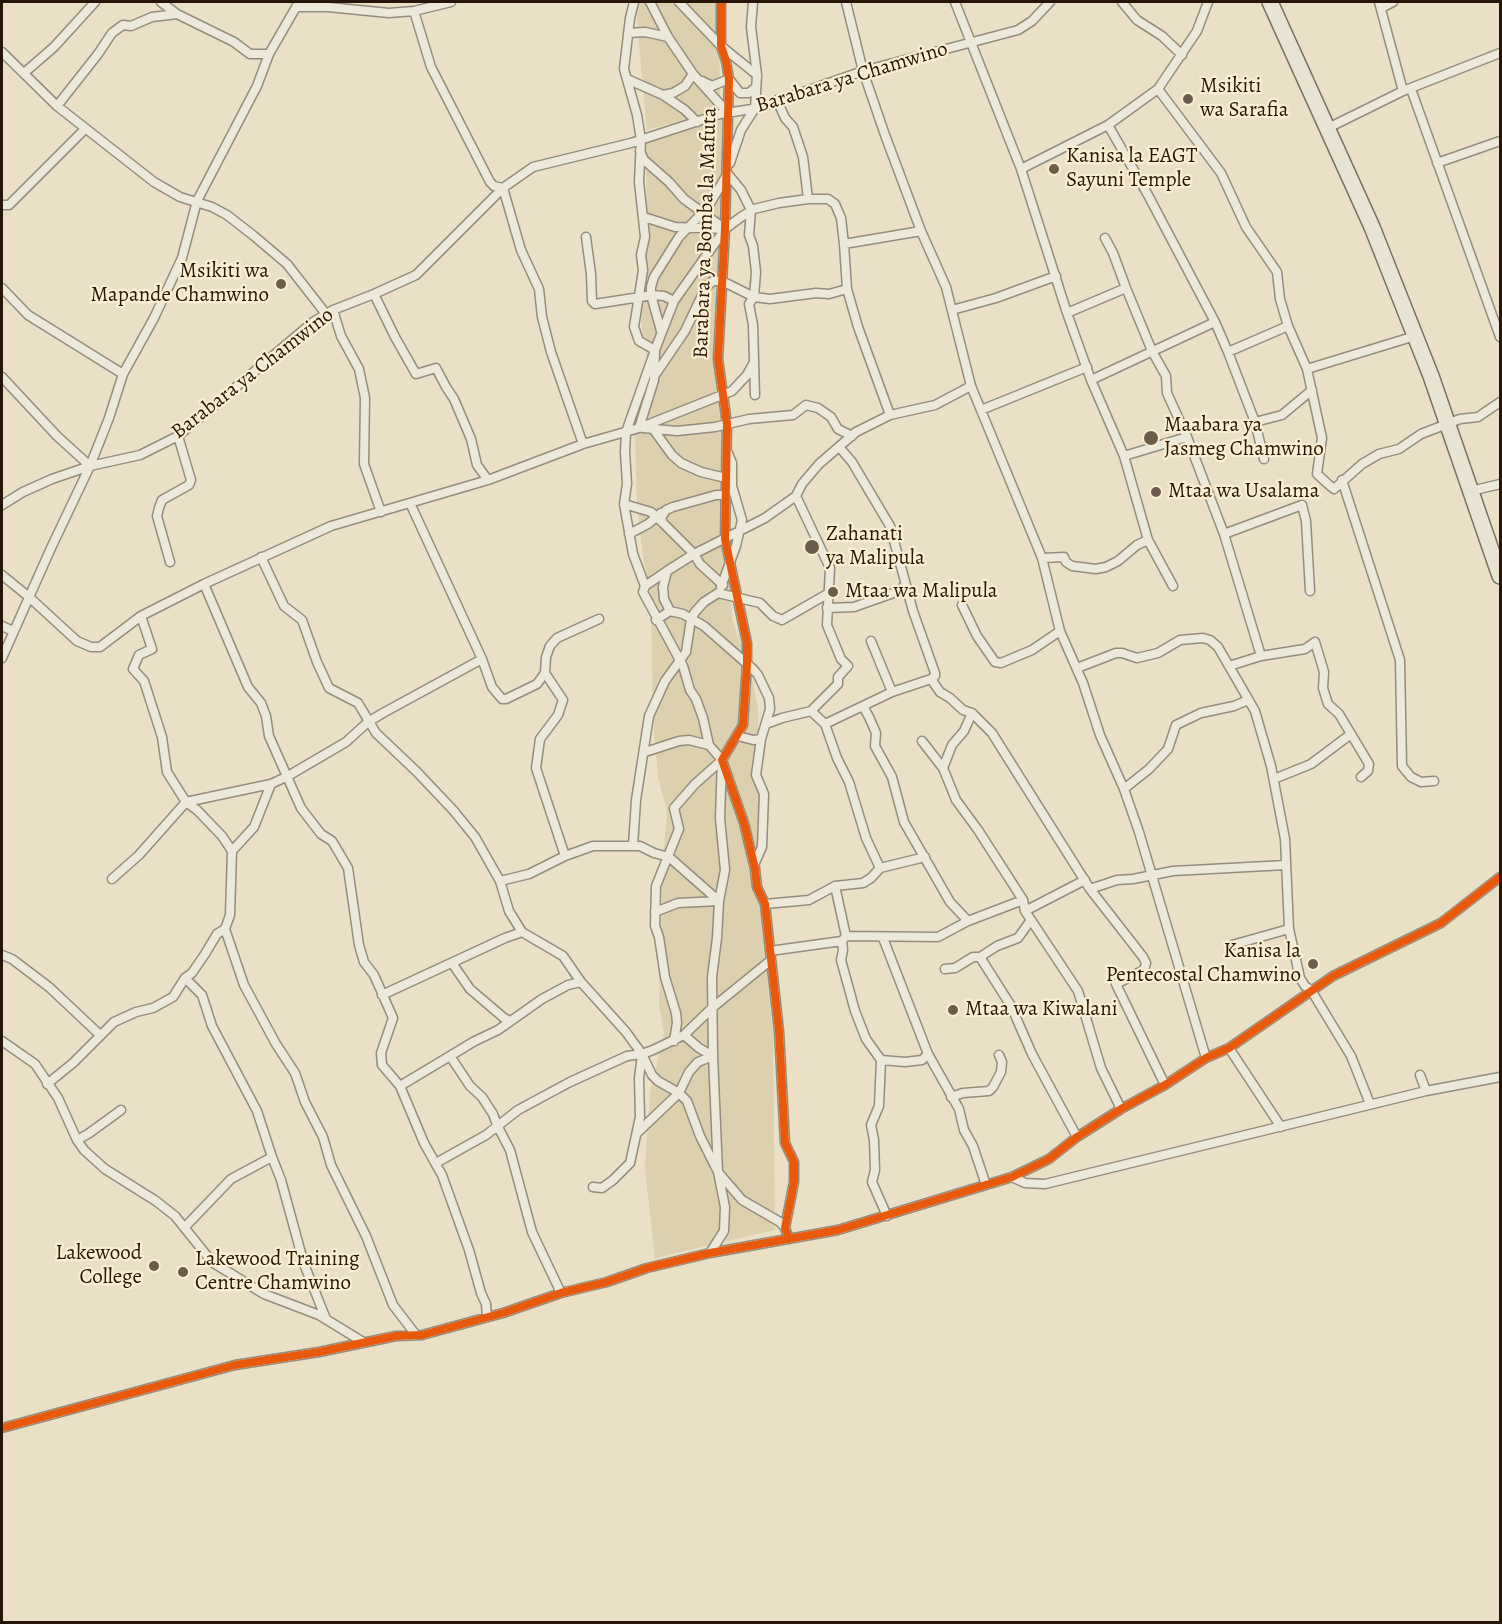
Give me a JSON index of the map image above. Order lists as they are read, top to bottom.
{
  "streets": {
    "street": ["Barabara ya Chamwino", "Barabara ya Bomba la Mafuta"]
  },
  "crossings": [
    ["Barabara ya Chamwino", "Barabara ya Bomba la Mafuta"]
  ],
  "places": [
    "Msikiti wa Sarafia",
    "Kanisa la EAGT Sayuni Temple",
    "Msikiti wa Mapande Chamwino",
    "Maabara ya Jasmeg Chamwino",
    "Mtaa wa Usalama",
    "Zahanati ya Malipula",
    "Mtaa wa Malipula",
    "Kanisa la Pentecostal Chamwino",
    "Mtaa wa Kiwalani",
    "Lakewood College",
    "Lakewood Training Centre Chamwino"
  ]
}
